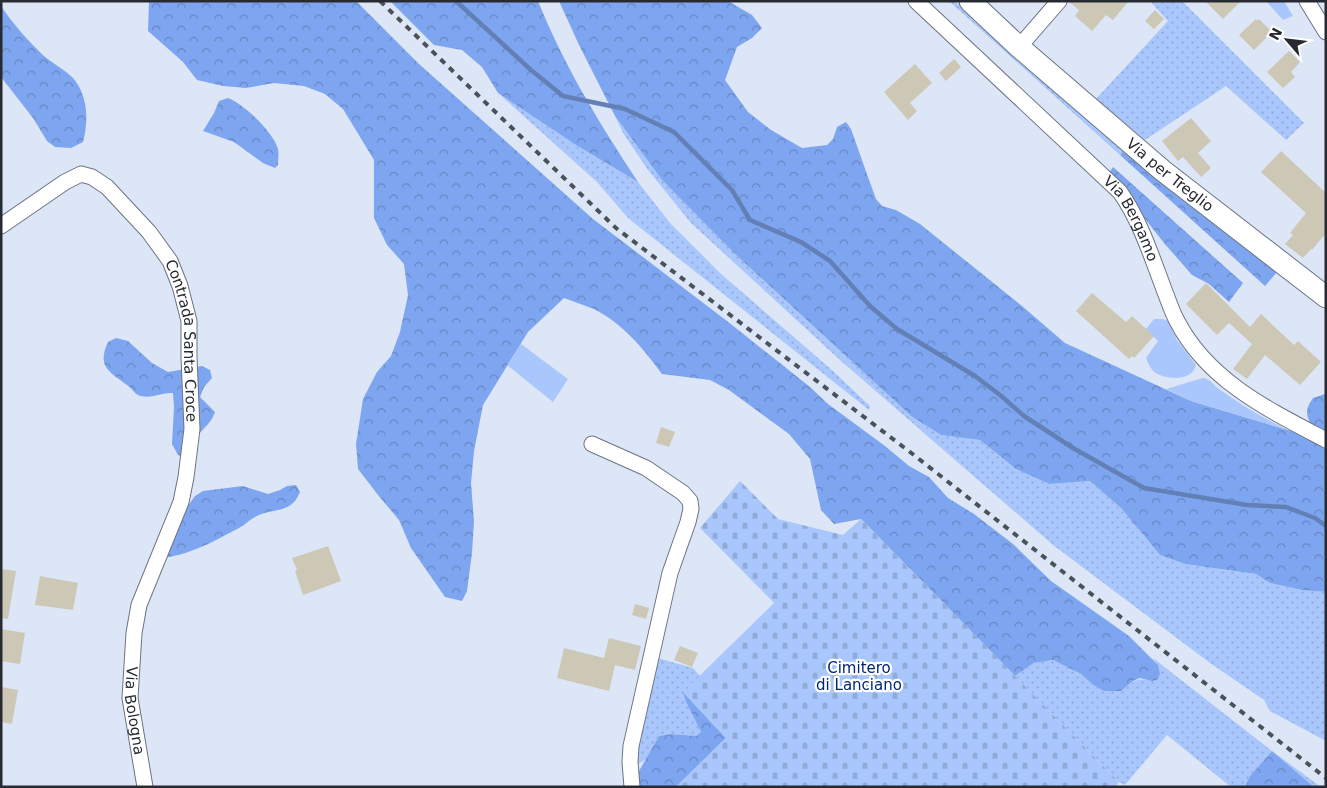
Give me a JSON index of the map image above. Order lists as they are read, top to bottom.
{
  "streets": {
    "main road": ["Via per Treglio"],
    "street": ["Via Bergamo", "Contrada Santa Croce", "Via Bologna"]
  },
  "crossings": [
    ["Contrada Santa Croce", "Via Bologna"]
  ],
  "parks": ["Cimitero di Lanciano"],
  "north": "top left"
}
